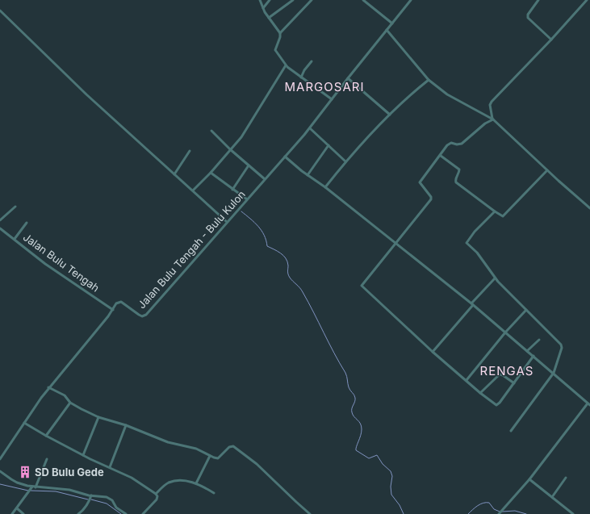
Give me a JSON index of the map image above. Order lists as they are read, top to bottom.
{
  "streets": {
    "street": ["Jalan Bulu Tengah - Bulu Kulon", "Jalan Bulu Tengah"]
  },
  "crossings": [
    ["Jalan Bulu Tengah - Bulu Kulon", "Jalan Bulu Tengah"]
  ],
  "districts": ["MARGOSARI", "RENGAS"],
  "places": {
    "building": ["SD Bulu Gede"]
  }
}
